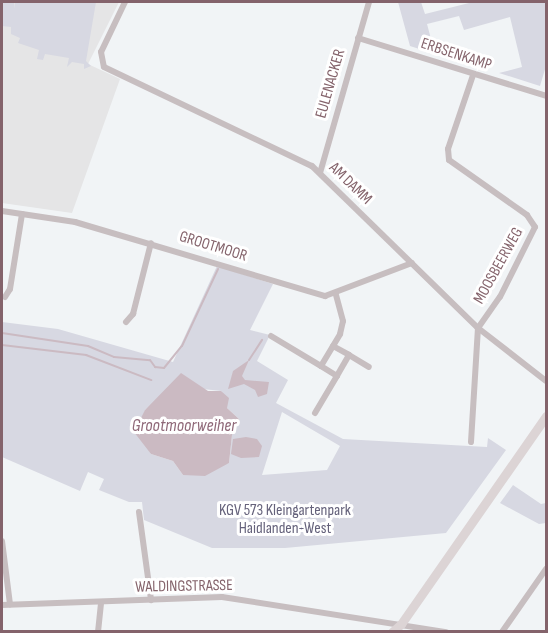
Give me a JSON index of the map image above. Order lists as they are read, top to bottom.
{
  "streets": {
    "street": [
      "ERBSENKAMP",
      "EULENACKER",
      "AM DAMM",
      "GROOTMOOR",
      "MOOSBEERWEG",
      "WALDINGSTRASSE"
    ]
  },
  "crossings": [
    ["ERBSENKAMP", "EULENACKER"],
    ["ERBSENKAMP", "MOOSBEERWEG"],
    ["EULENACKER", "AM DAMM"],
    ["AM DAMM", "MOOSBEERWEG"]
  ],
  "water": ["Grootmoorweiher"],
  "parks": ["KGV 573 Kleingartenpark Haidlanden-West"]
}
